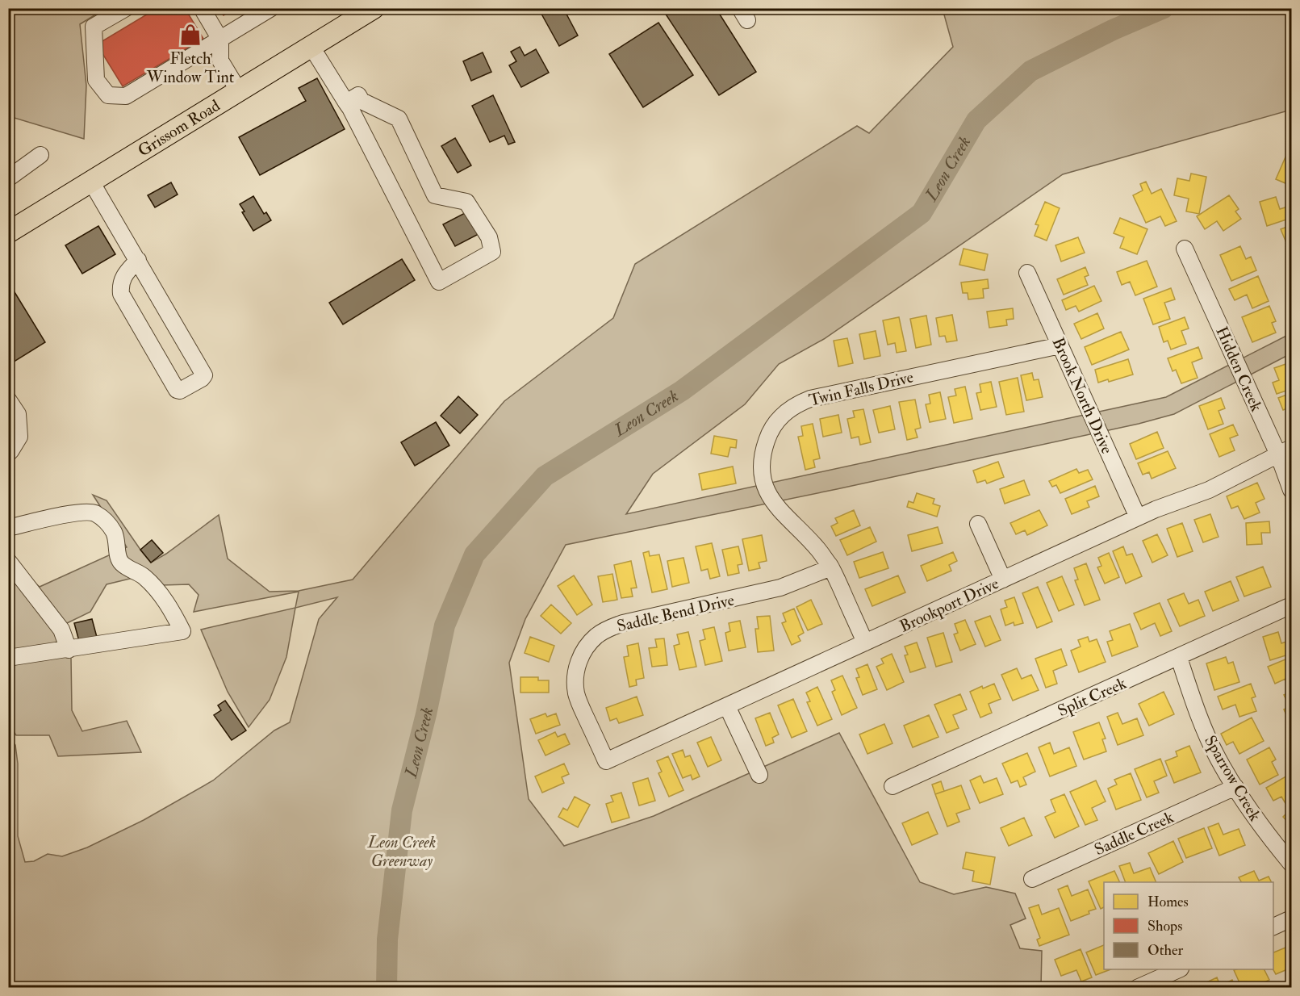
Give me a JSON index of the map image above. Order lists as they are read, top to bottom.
{
  "streets": {
    "main road": ["Grissom Road"],
    "street": [
      "Hidden Creek",
      "Twin Falls Drive",
      "Brook North Drive",
      "Brookport Drive",
      "Saddle Bend Drive",
      "Split Creek",
      "Sparrow Creek",
      "Saddle Creek"
    ]
  },
  "crossings": [
    ["Hidden Creek", "Brookport Drive"],
    ["Twin Falls Drive", "Brook North Drive"],
    ["Twin Falls Drive", "Brookport Drive"],
    ["Twin Falls Drive", "Saddle Bend Drive"],
    ["Brook North Drive", "Brookport Drive"],
    ["Brookport Drive", "Saddle Bend Drive"],
    ["Split Creek", "Sparrow Creek"],
    ["Sparrow Creek", "Saddle Creek"]
  ],
  "water": ["Leon Creek"],
  "parks": ["Leon Creek Greenway"],
  "places": {
    "shop": ["Fletch Window Tint"]
  },
  "legend": ["Homes", "Shops", "Other"]
}
